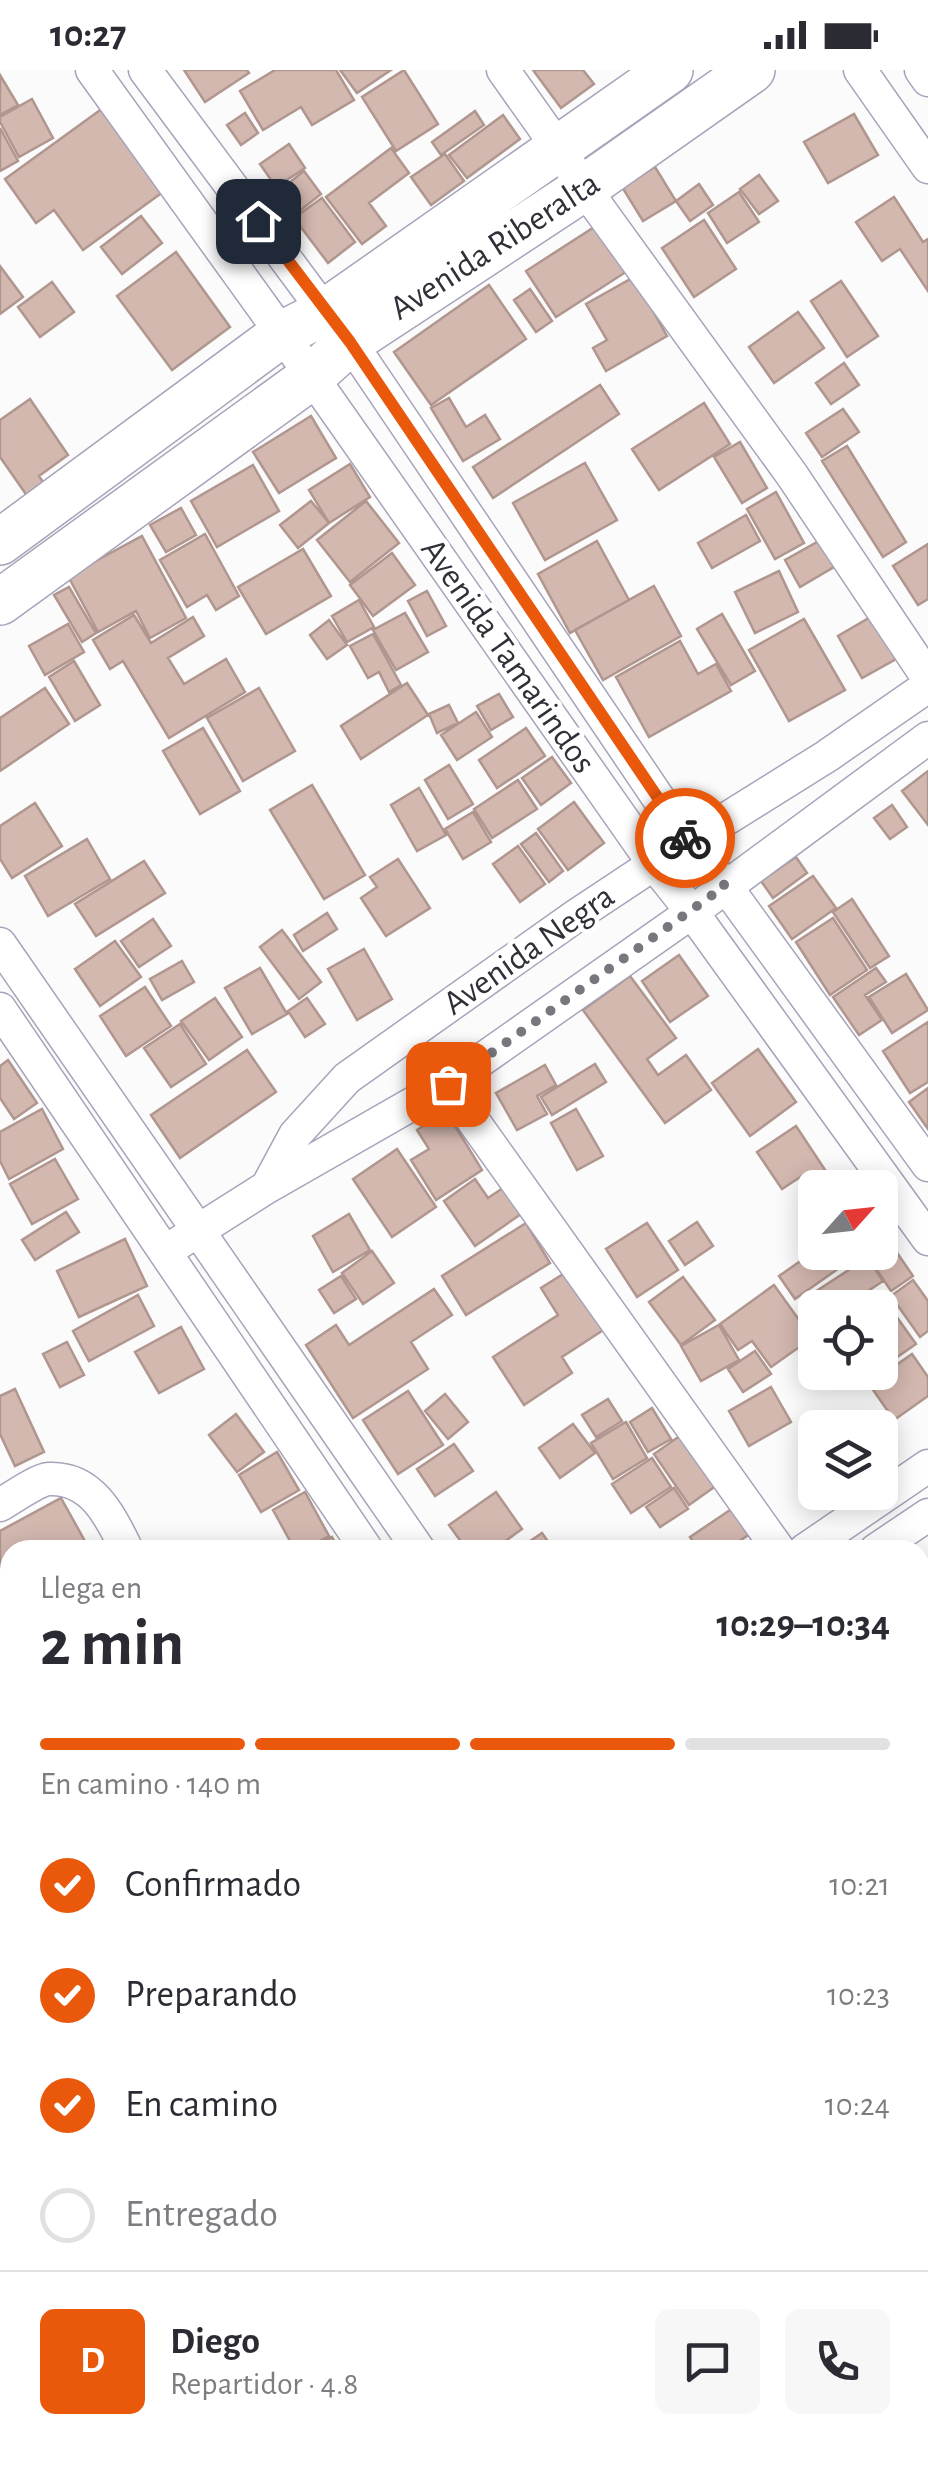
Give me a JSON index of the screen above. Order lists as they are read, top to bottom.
{
  "streets": {
    "street": ["Avenida Riberalta", "Avenida Tamarindos", "Avenida Negra"]
  },
  "crossings": [
    ["Avenida Riberalta", "Avenida Tamarindos"],
    ["Avenida Tamarindos", "Avenida Negra"]
  ],
  "north": "top right",
  "page": {
    "status": "10:27",
    "heading": ["2 min", "Llega en", "10:29–10:34"],
    "panel": ["Diego", "Repartidor · 4.8"],
    "bar": "En camino · 140 m",
    "list": [
      ["Confirmado", "10:21"],
      ["Preparando", "10:23"],
      ["En camino", "10:24"],
      "Entregado"
    ],
    "round": "D"
  }
}
